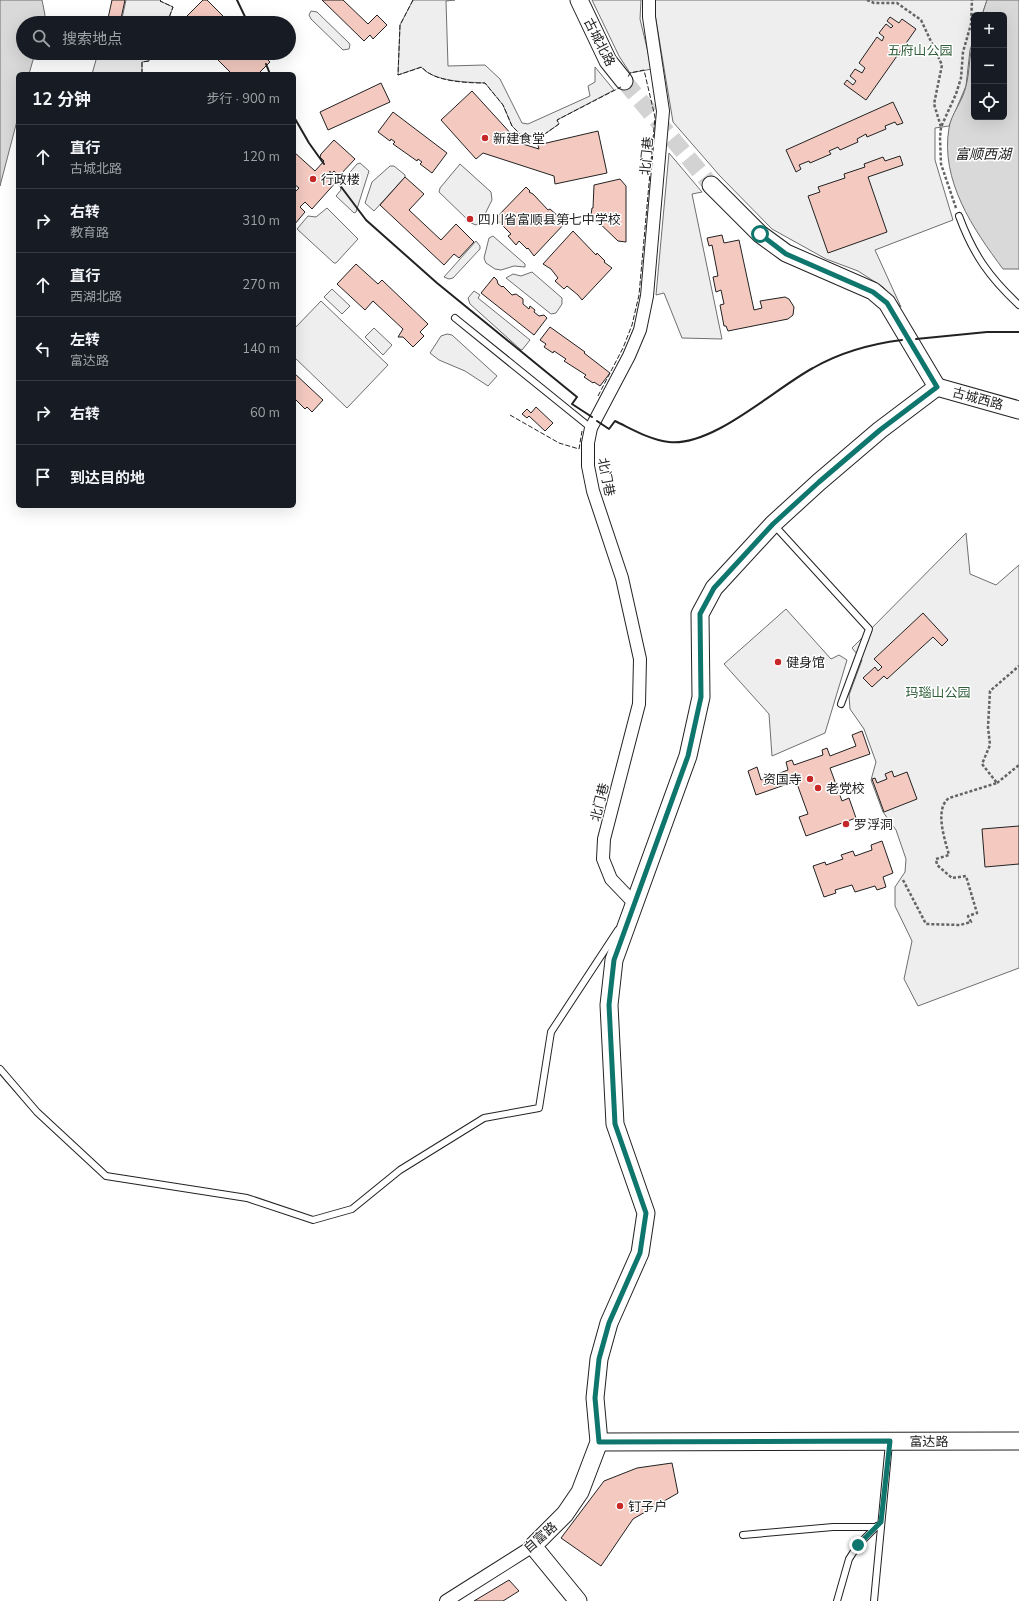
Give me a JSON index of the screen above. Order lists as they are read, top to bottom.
{
  "streets": {
    "street": [
      "古城北路",
      "北门巷",
      "古城西路",
      "富达路",
      "自富路"
    ]
  },
  "crossings": [
    ["富达路", "自富路"]
  ],
  "water": ["富顺西湖"],
  "parks": ["五府山公园", "玛瑙山公园"],
  "places": [
    "新建食堂",
    "行政楼",
    "四川省富顺县第七中学校",
    "健身馆",
    "资国寺",
    "老党校",
    "罗浮洞",
    "钉子户"
  ],
  "page": {
    "map_buttons": ["+", "−"],
    "search": "搜索地点",
    "heading": ["12 分钟", "步行 · 900 m"],
    "list": [
      ["直行", "古城北路", "120 m"],
      ["右转", "教育路", "310 m"],
      ["直行", "西湖北路", "270 m"],
      ["左转", "富达路", "140 m"],
      ["右转", "60 m"],
      "到达目的地"
    ]
  }
}
